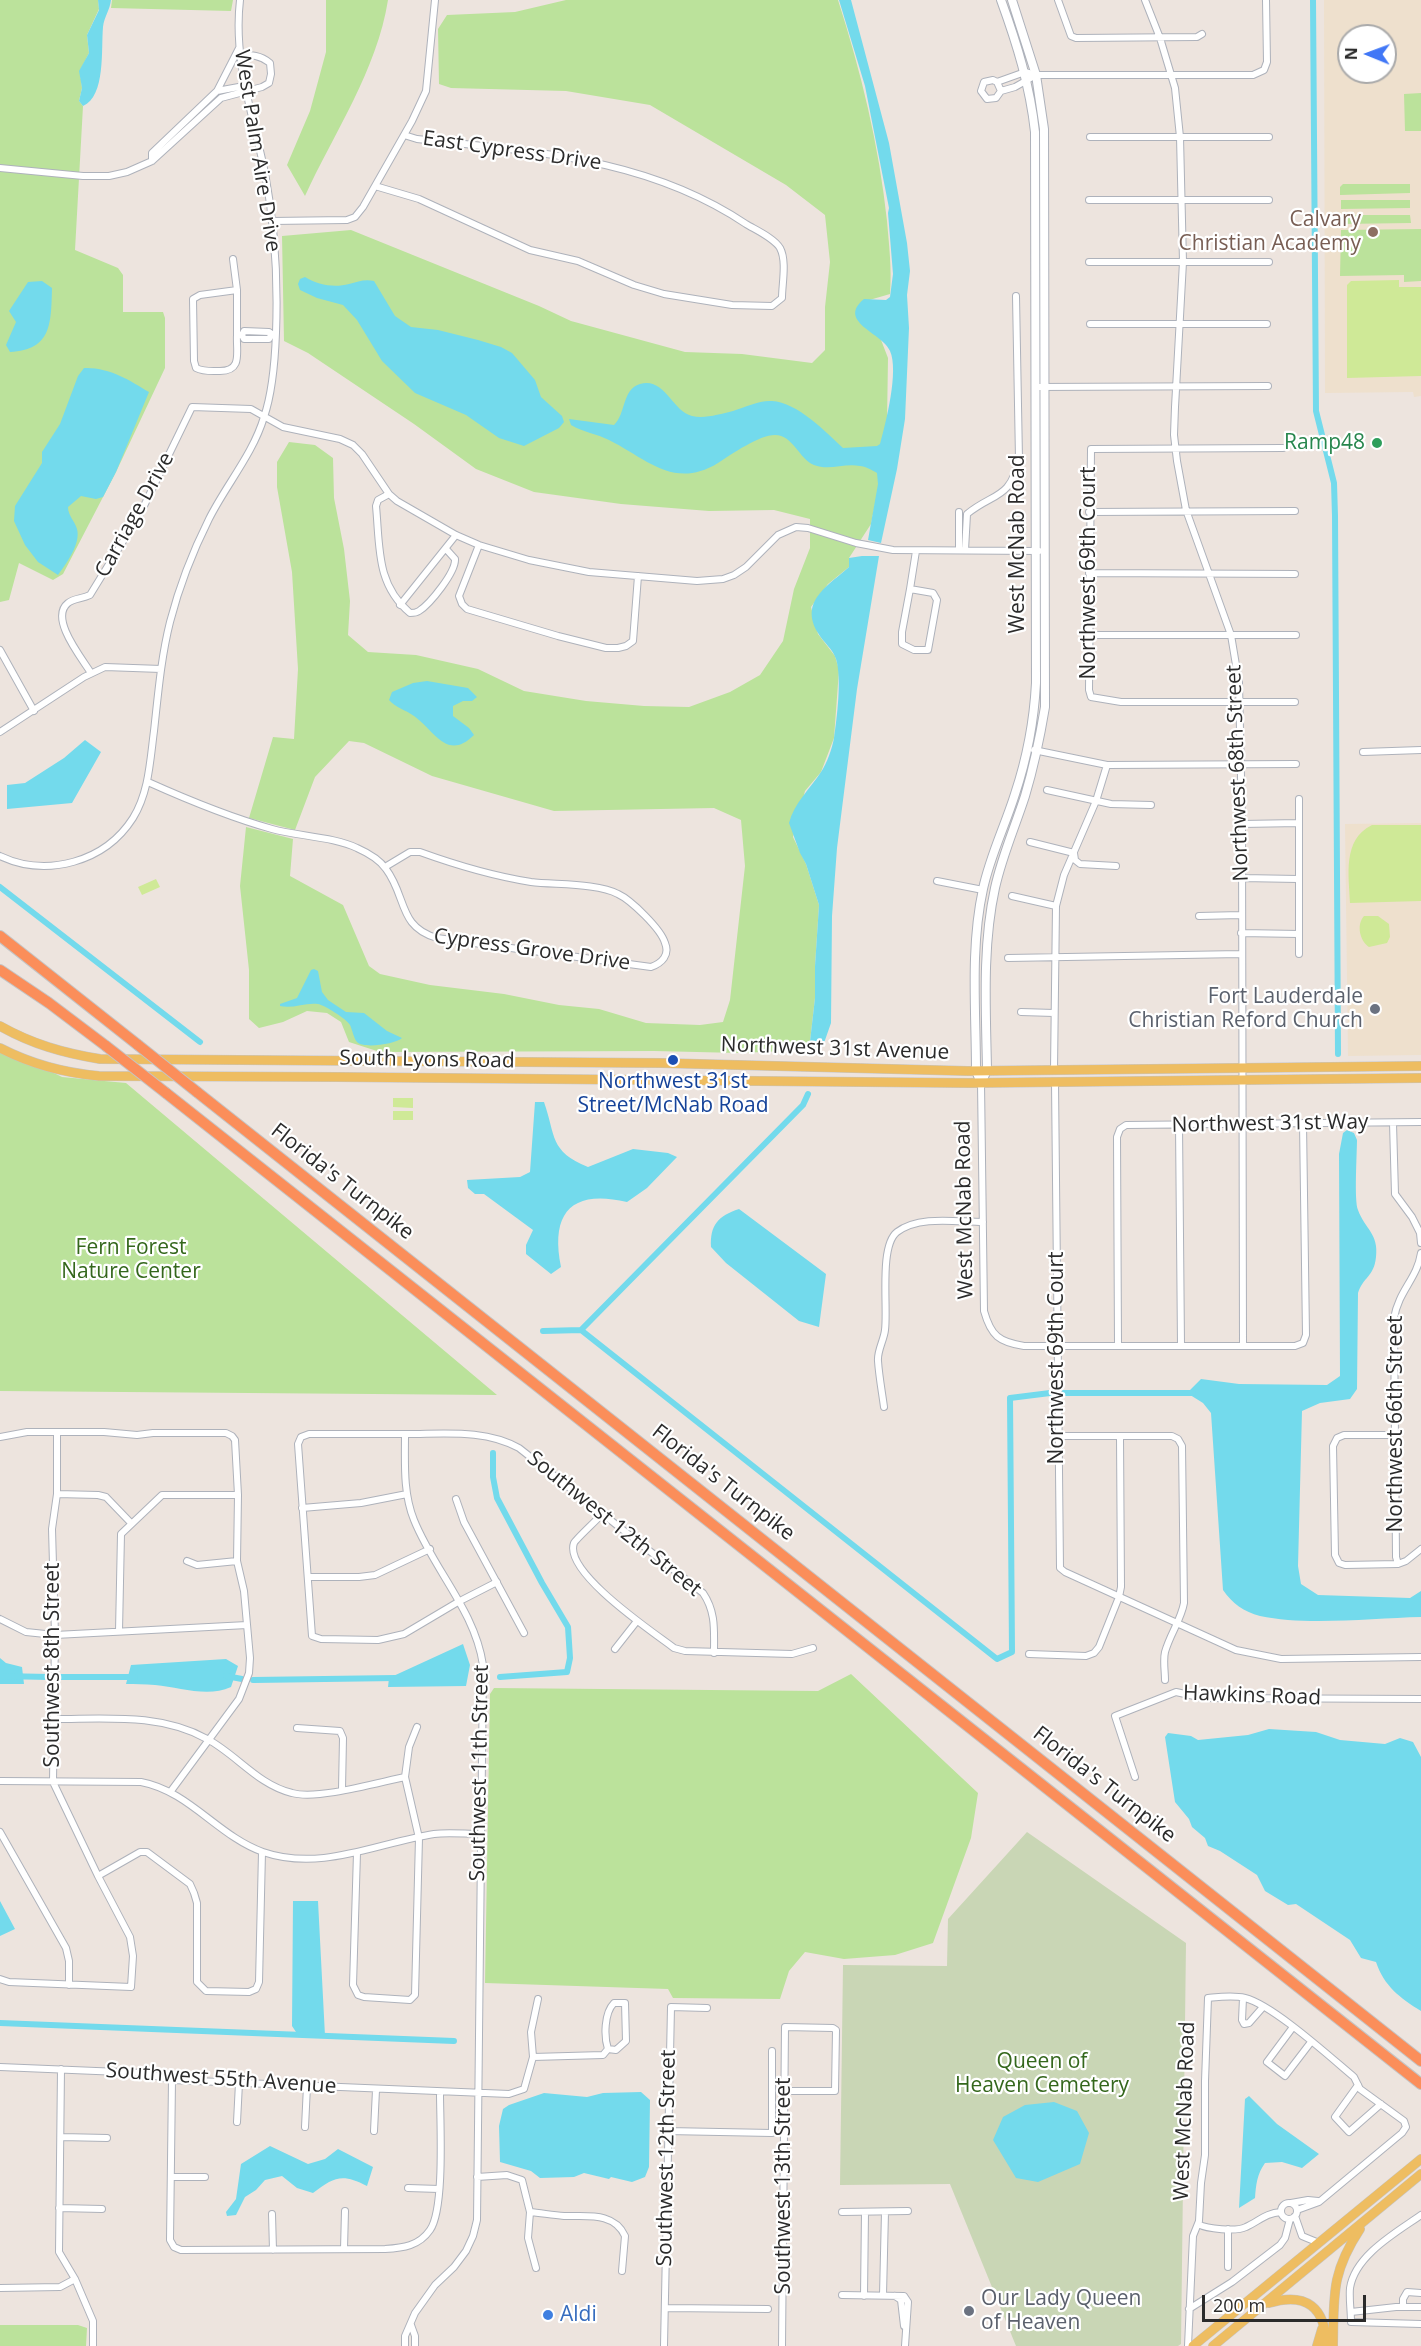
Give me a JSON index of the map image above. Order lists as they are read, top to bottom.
{
  "streets": {
    "highway": ["Florida's Turnpike"],
    "main road": ["West McNab Road", "Northwest 31st Avenue", "South Lyons Road"],
    "street": [
      "West Palm Aire Drive",
      "East Cypress Drive",
      "Carriage Drive",
      "Northwest 69th Court",
      "Northwest 68th Street",
      "Cypress Grove Drive",
      "Northwest 31st Way",
      "Northwest 66th Street",
      "Southwest 12th Street",
      "Southwest 8th Street",
      "Hawkins Road",
      "Southwest 11th Street",
      "Southwest 55th Avenue",
      "Southwest 13th Street"
    ]
  },
  "crossings": [
    ["West Palm Aire Drive", "Carriage Drive"],
    ["West Palm Aire Drive", "Cypress Grove Drive"],
    ["West McNab Road", "Northwest 69th Court"],
    ["West McNab Road", "Northwest 31st Avenue"],
    ["Northwest 69th Court", "Northwest 68th Street"],
    ["Northwest 69th Court", "Northwest 31st Avenue"],
    ["Northwest 68th Street", "Northwest 31st Avenue"],
    ["Northwest 68th Street", "Northwest 31st Way"],
    ["Northwest 31st Avenue", "South Lyons Road"],
    ["Southwest 12th Street", "Southwest 11th Street"],
    ["Southwest 11th Street", "Southwest 55th Avenue"]
  ],
  "parks": ["Fern Forest Nature Center", "Queen of Heaven Cemetery"],
  "places": [
    "Calvary Christian Academy",
    "Ramp48",
    "Fort Lauderdale Christian Reford Church",
    "Northwest 31st Street/McNab Road",
    "Our Lady Queen of Heaven",
    "Aldi"
  ],
  "scale_bar": "200 m",
  "north": "left"
}
